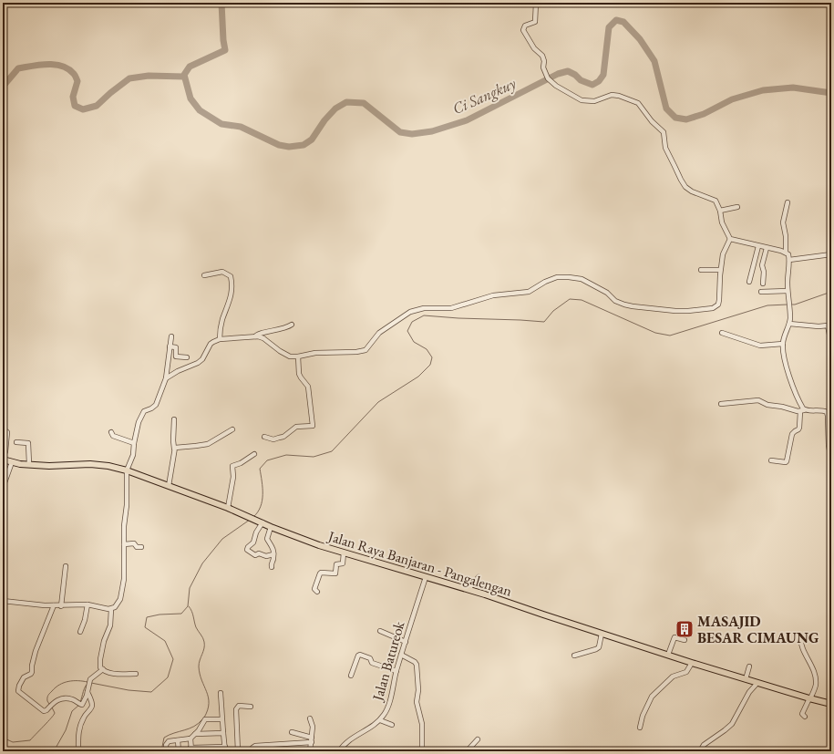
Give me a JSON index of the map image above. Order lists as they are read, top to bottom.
{
  "streets": {
    "main road": ["Jalan Raya Banjaran - Pangalengan"],
    "street": ["Jalan Batureok"]
  },
  "crossings": [
    ["Jalan Raya Banjaran - Pangalengan", "Jalan Batureok"]
  ],
  "water": ["Ci Sangkuy"],
  "places": {
    "building": ["MASAJID BESAR CIMAUNG"]
  }
}
